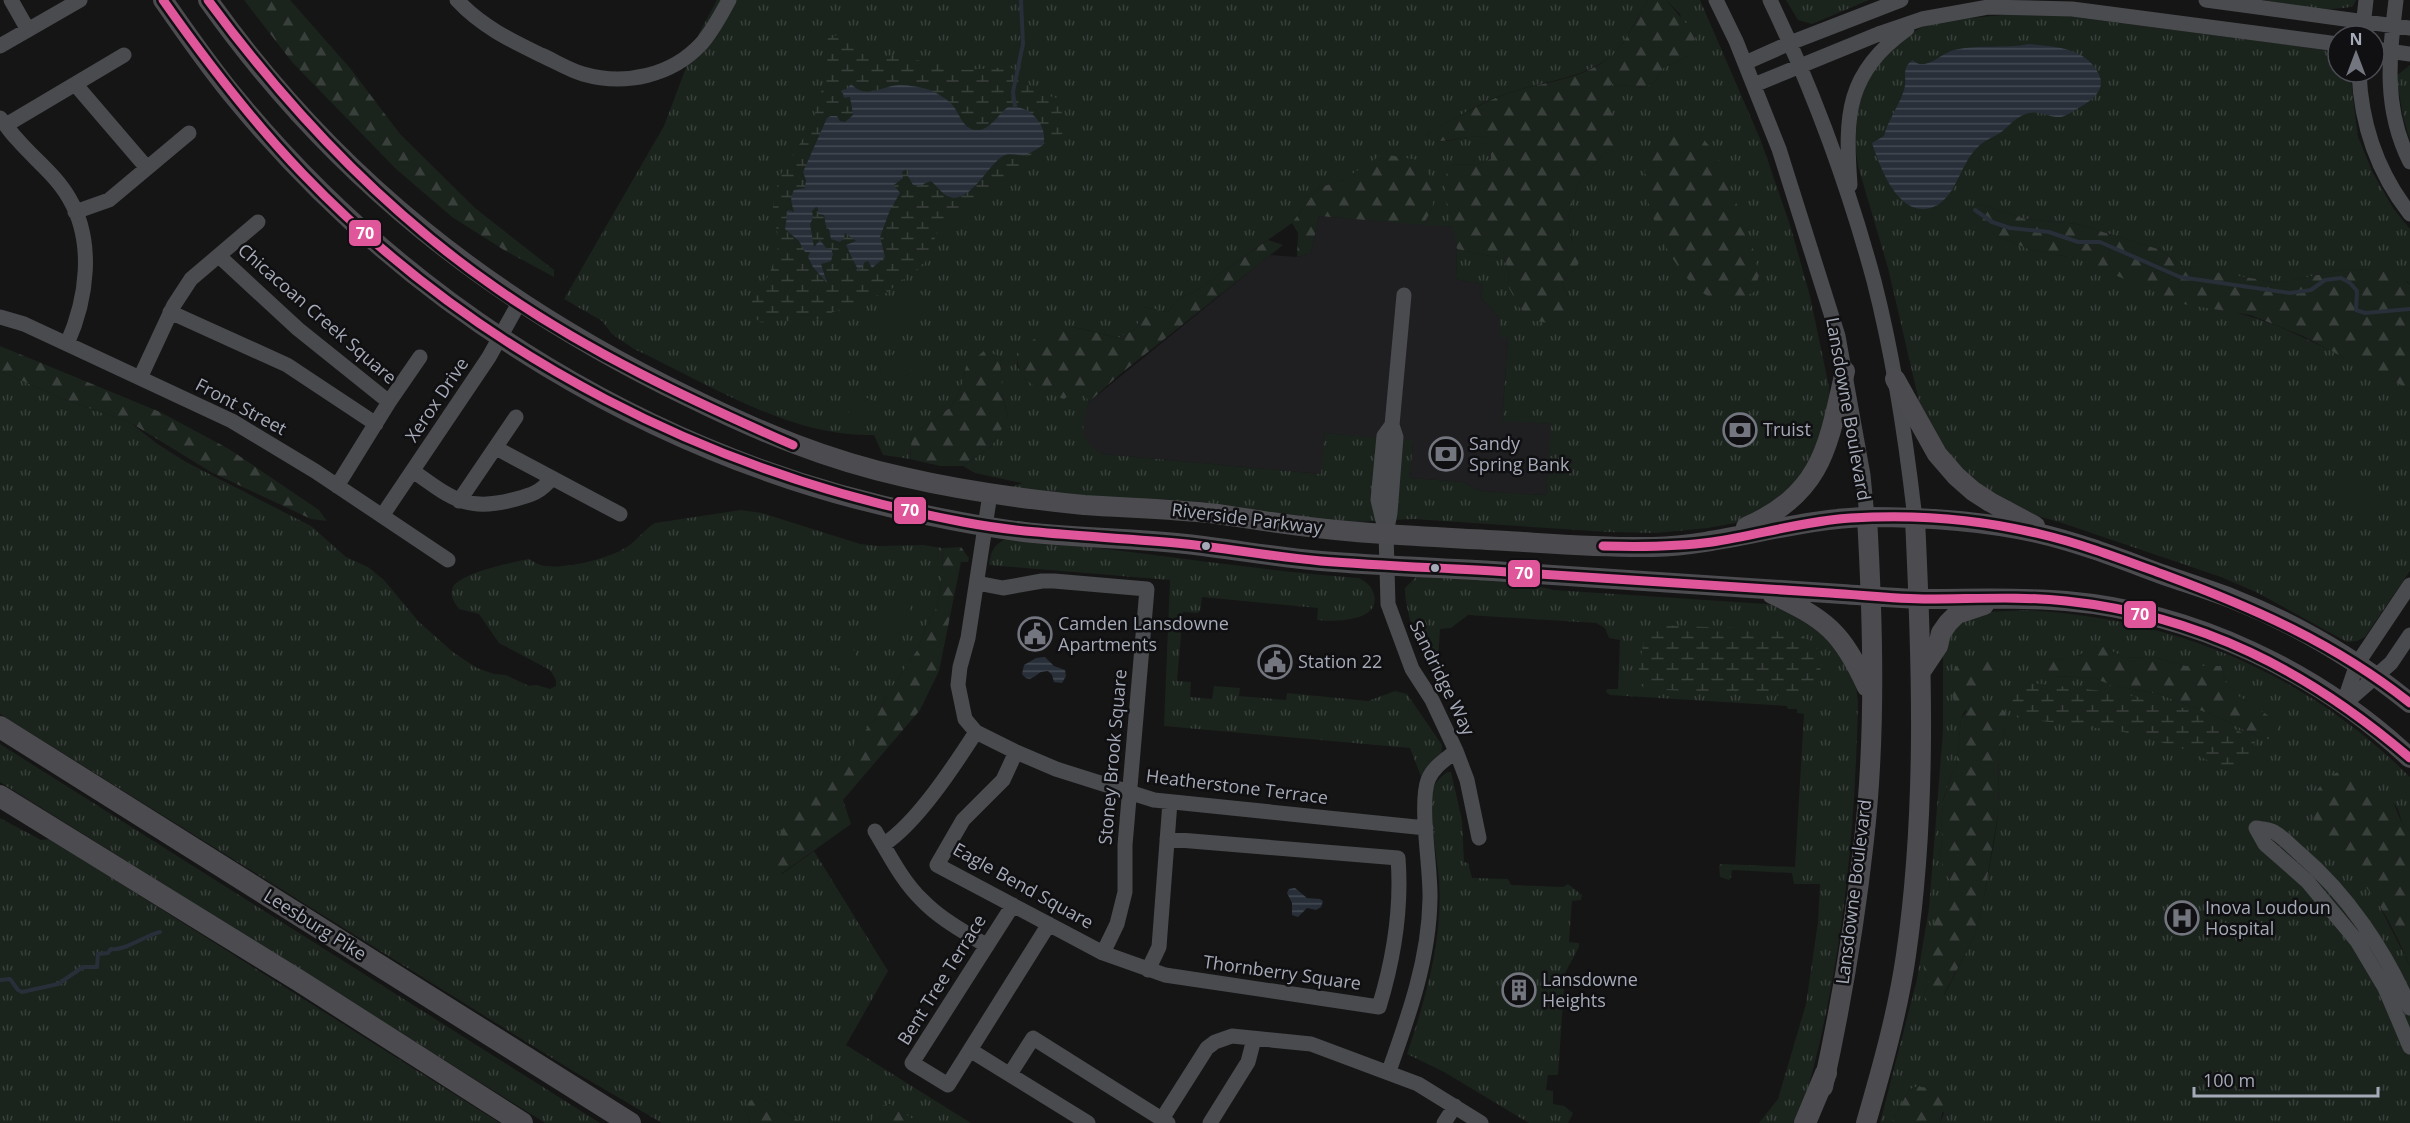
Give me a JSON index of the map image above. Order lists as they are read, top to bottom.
{
  "streets": {
    "highway": ["Leesburg Pike"],
    "main road": ["Lansdowne Boulevard", "Riverside Parkway"],
    "street": [
      "Chicacoan Creek Square",
      "Xerox Drive",
      "Front Street",
      "Sandridge Way",
      "Stoney Brook Square",
      "Heatherstone Terrace",
      "Eagle Bend Square",
      "Thornberry Square",
      "Bent Tree Terrace"
    ]
  },
  "crossings": [
    ["Chicacoan Creek Square", "Front Street"],
    ["Xerox Drive", "Front Street"],
    ["Xerox Drive", "Riverside Parkway"],
    ["Lansdowne Boulevard", "Riverside Parkway"],
    ["Riverside Parkway", "Sandridge Way"],
    ["Stoney Brook Square", "Heatherstone Terrace"],
    ["Stoney Brook Square", "Eagle Bend Square"],
    ["Heatherstone Terrace", "Eagle Bend Square"],
    ["Eagle Bend Square", "Thornberry Square"],
    ["Eagle Bend Square", "Bent Tree Terrace"]
  ],
  "places": {
    "bank": ["Truist", "Sandy Spring Bank"],
    "public building": ["Camden Lansdowne Apartments", "Station 22"],
    "hospital": ["Inova Loudoun Hospital"],
    "building": ["Lansdowne Heights"]
  },
  "lines": ["transit line 70"],
  "scale_bar": "100 m",
  "north": "top"
}
